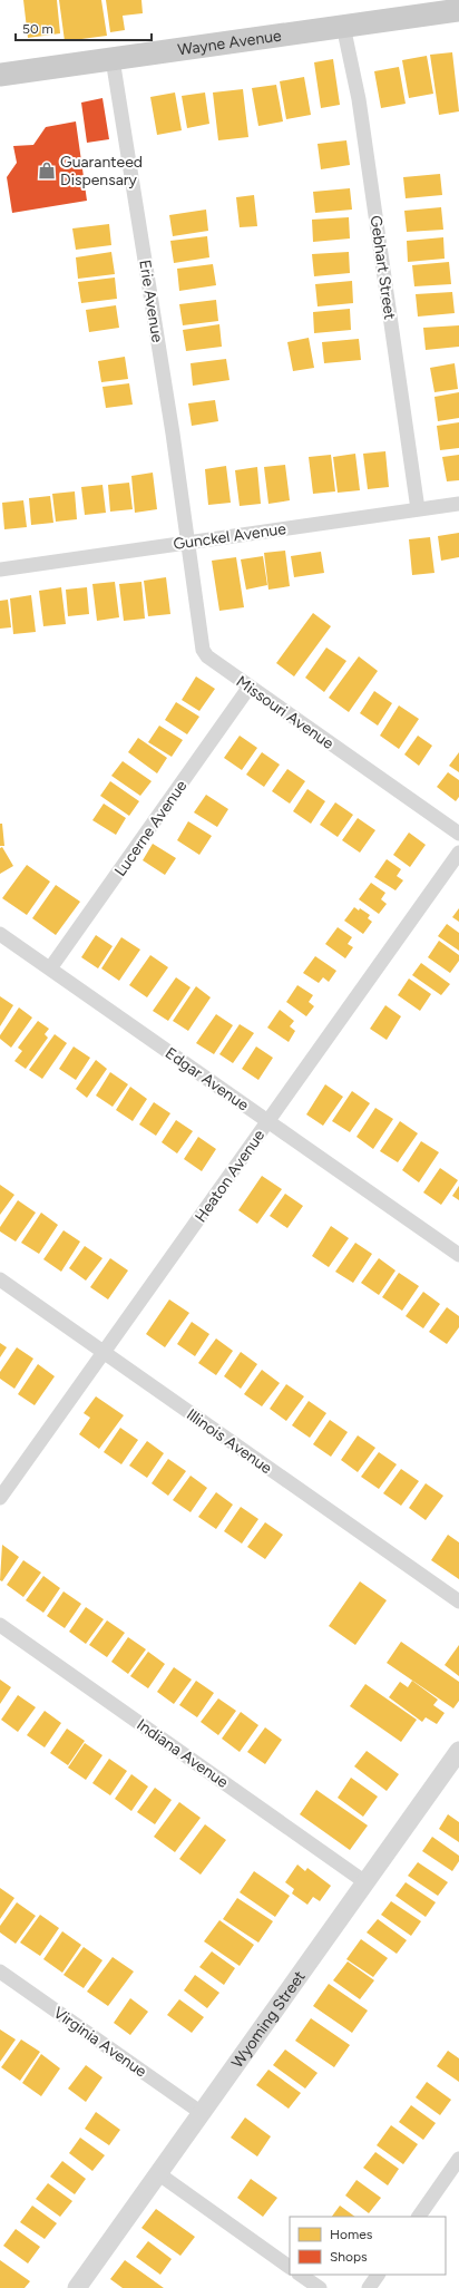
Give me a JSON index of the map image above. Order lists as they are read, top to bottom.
{
  "streets": {
    "main road": ["Wayne Avenue"],
    "street": [
      "Gebhart Street",
      "Erie Avenue",
      "Gunckel Avenue",
      "Missouri Avenue",
      "Lucerne Avenue",
      "Edgar Avenue",
      "Heaton Avenue",
      "Illinois Avenue",
      "Indiana Avenue",
      "Wyoming Street",
      "Virginia Avenue"
    ]
  },
  "crossings": [
    ["Wayne Avenue", "Gebhart Street"],
    ["Wayne Avenue", "Erie Avenue"],
    ["Gebhart Street", "Gunckel Avenue"],
    ["Erie Avenue", "Gunckel Avenue"],
    ["Erie Avenue", "Missouri Avenue"],
    ["Gunckel Avenue", "Missouri Avenue"],
    ["Missouri Avenue", "Lucerne Avenue"],
    ["Lucerne Avenue", "Edgar Avenue"],
    ["Edgar Avenue", "Heaton Avenue"],
    ["Heaton Avenue", "Illinois Avenue"],
    ["Indiana Avenue", "Wyoming Street"],
    ["Wyoming Street", "Virginia Avenue"]
  ],
  "places": {
    "shop": ["Guaranteed Dispensary"]
  },
  "legend": ["Homes", "Shops"],
  "scale_bar": "50 m"
}
